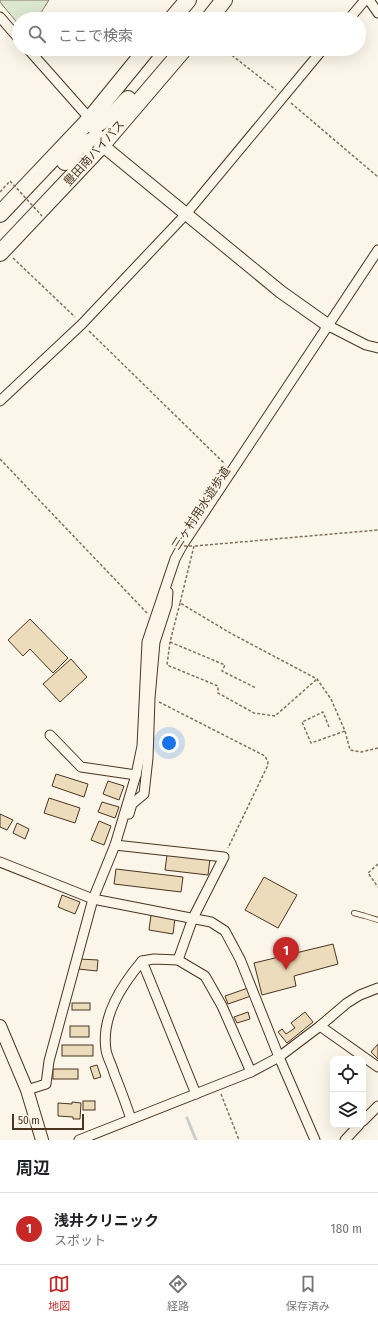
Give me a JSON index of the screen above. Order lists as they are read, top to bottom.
{
  "streets": {
    "highway": ["豊田南バイパス"],
    "street": ["三ヶ村用水遊歩道"]
  },
  "scale_bar": "50 m",
  "page": {
    "search": "ここで検索",
    "pins": "1",
    "scale": "50 m",
    "heading": "周辺",
    "list": [
      {
        "mark": "1",
        "name": "浅井クリニック",
        "note": "スポット",
        "value": "180 m"
      }
    ],
    "nav": ["地図", "経路", "保存済み"]
  }
}
